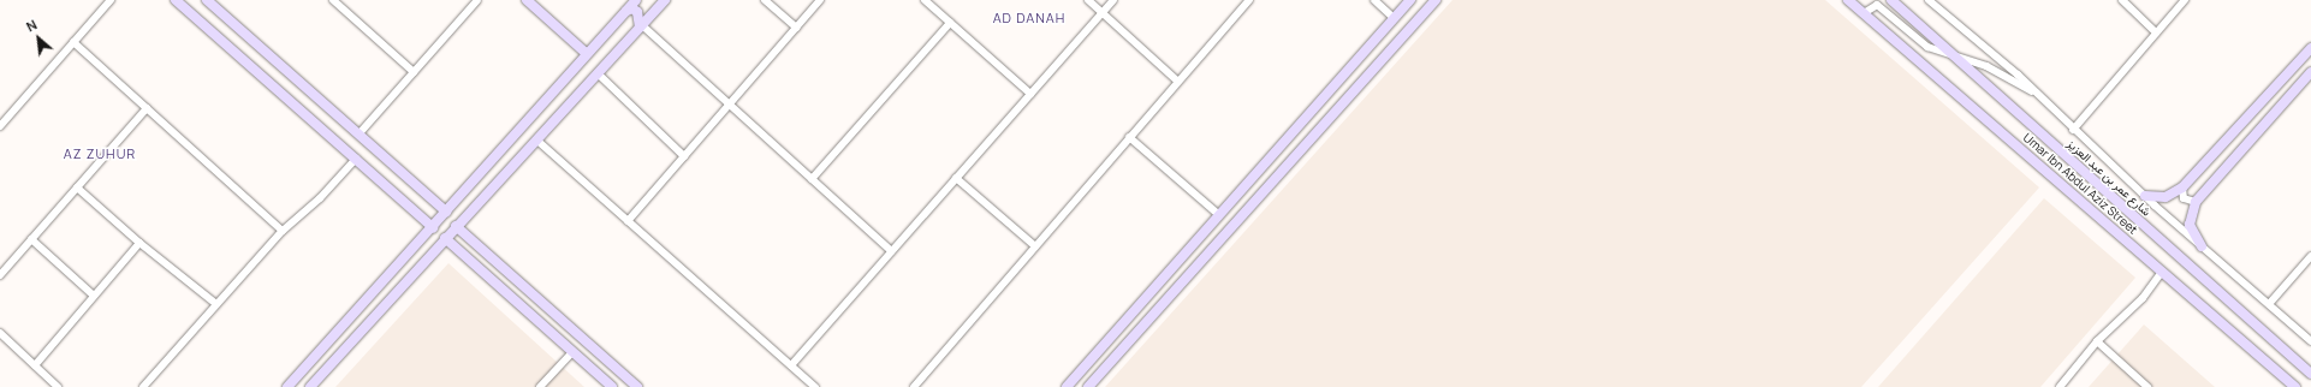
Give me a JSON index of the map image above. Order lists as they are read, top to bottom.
{
  "streets": {
    "street": ["شارع عمر بن عبد العزيز", "Umar Ibn Abdul Aziz Street"]
  },
  "districts": ["AD DANAH", "AZ ZUHUR"],
  "north": "top left"
}
